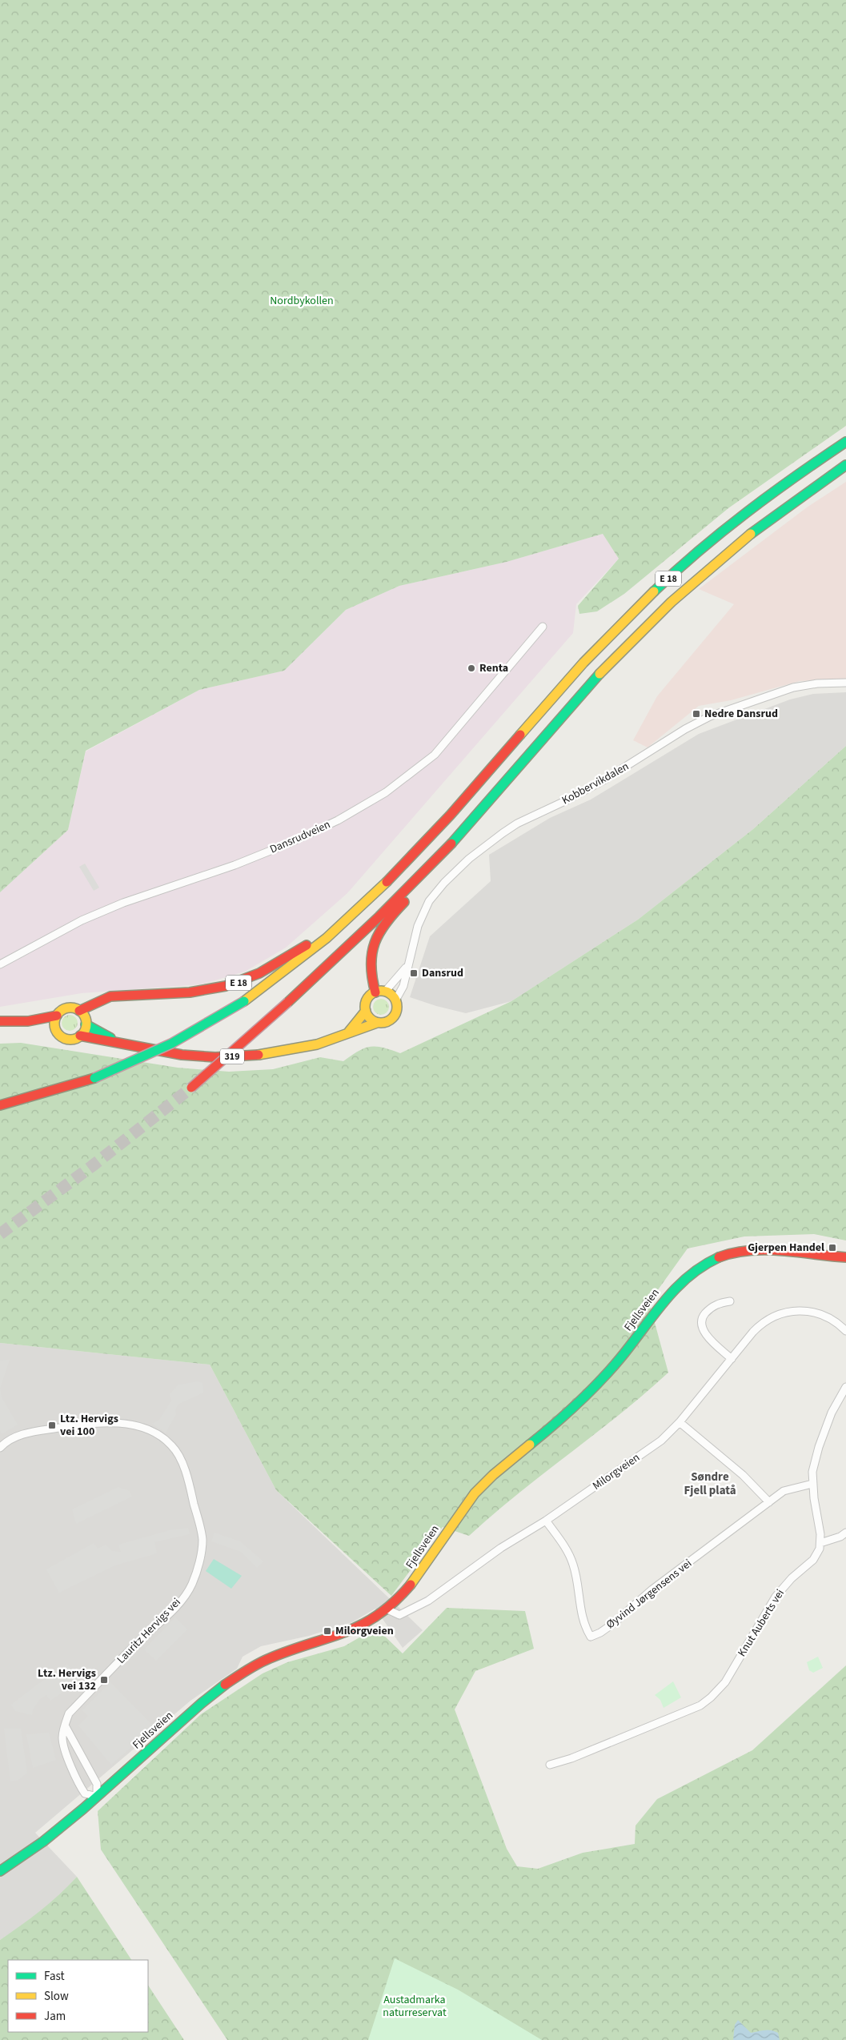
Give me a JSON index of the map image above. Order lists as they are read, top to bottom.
{
  "streets": {
    "main road": ["E 18", "319", "Fjellsveien"],
    "street": [
      "Kobbervikdalen",
      "Dansrudveien",
      "Milorgveien",
      "Øyvind Jørgensens vei",
      "Knut Auberts vei",
      "Lauritz Hervigs vei"
    ]
  },
  "crossings": [
    ["E 18", "Kobbervikdalen"],
    ["E 18", "319"],
    ["Kobbervikdalen", "319"],
    ["Fjellsveien", "Milorgveien"],
    ["Fjellsveien", "Lauritz Hervigs vei"],
    ["Milorgveien", "Øyvind Jørgensens vei"]
  ],
  "districts": ["Søndre Fjell platå"],
  "parks": ["Nordbykollen", "Austadmarka naturreservat"],
  "places": {
    "other": ["Renta"],
    "transit": [
      "Nedre Dansrud",
      "Dansrud",
      "Gjerpen Handel",
      "Ltz. Hervigs vei 100",
      "Milorgveien",
      "Ltz. Hervigs vei 132"
    ]
  },
  "legend": ["Fast", "Slow", "Jam"]
}
